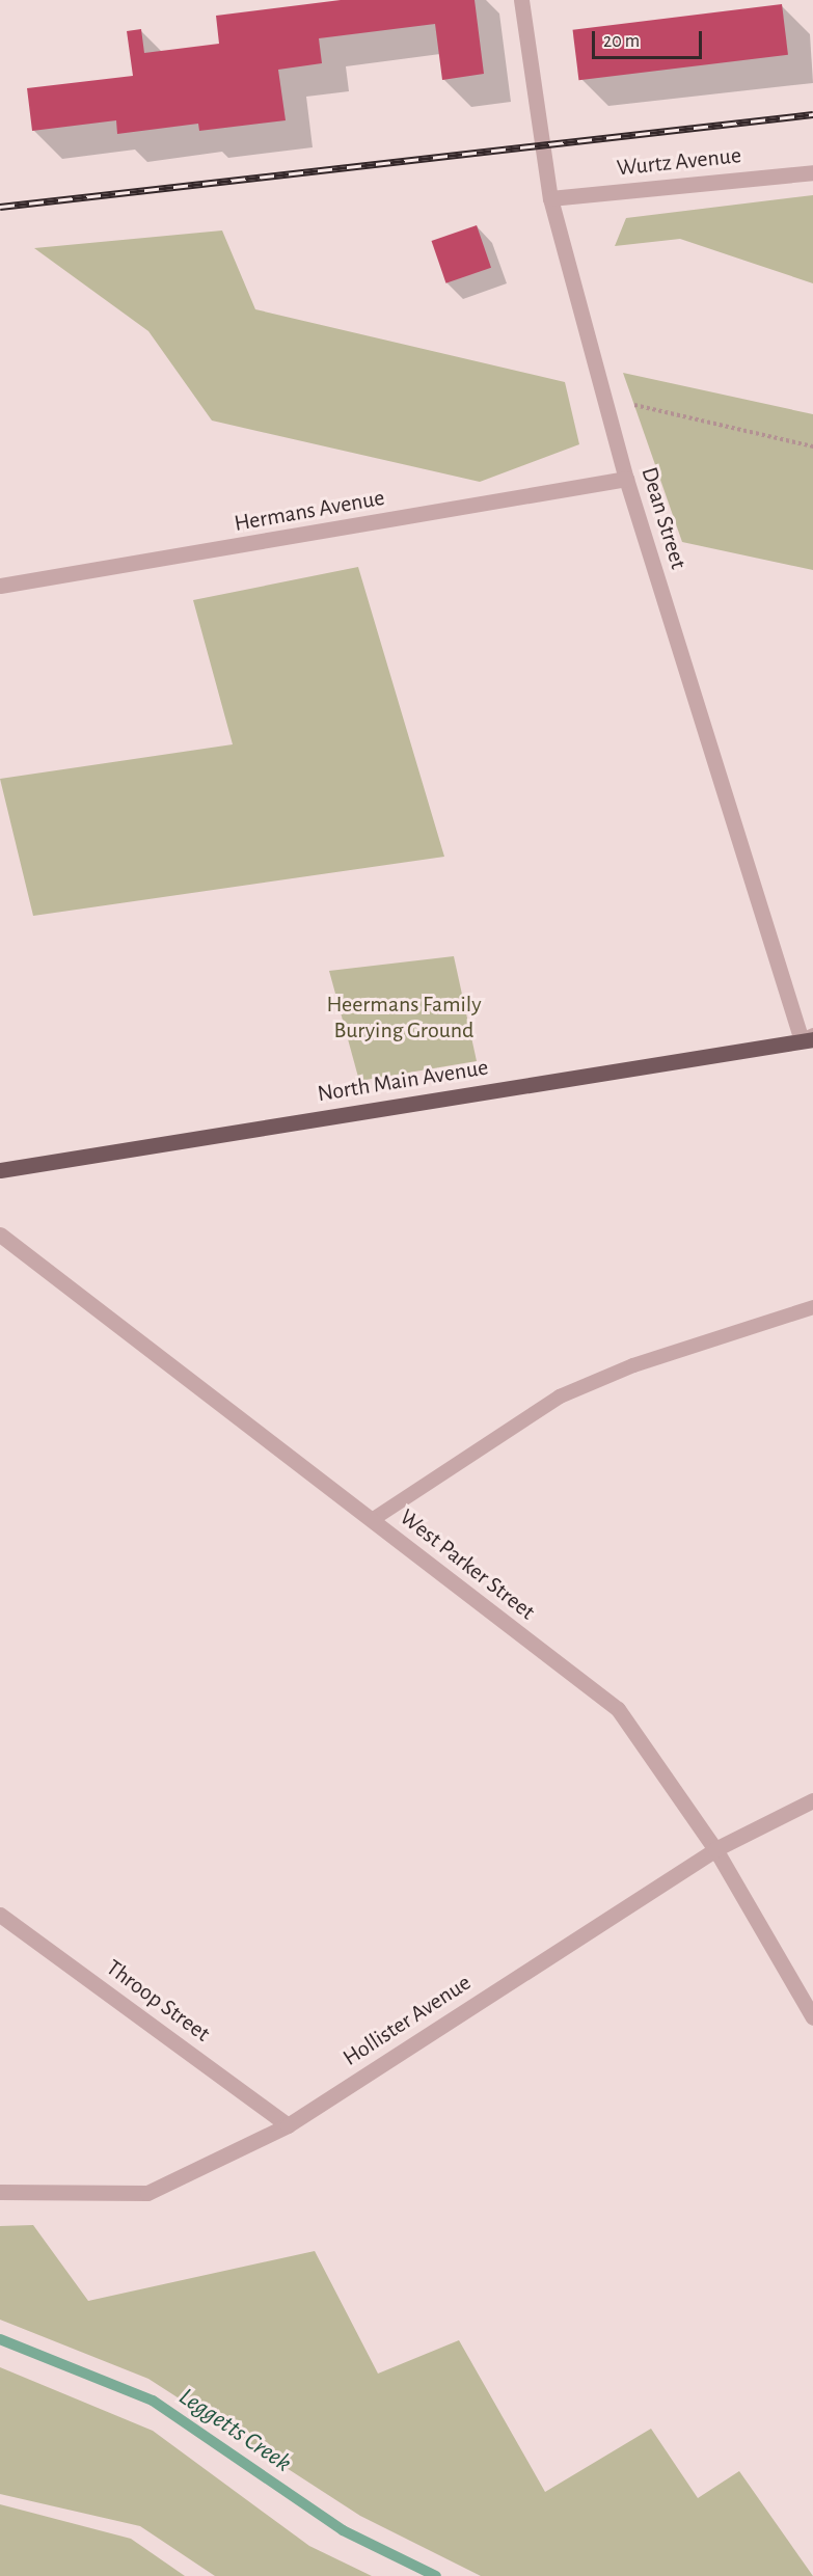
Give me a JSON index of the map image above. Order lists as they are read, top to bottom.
{
  "streets": {
    "main road": ["North Main Avenue"],
    "street": [
      "Wurtz Avenue",
      "Hermans Avenue",
      "Dean Street",
      "West Parker Street",
      "Throop Street",
      "Hollister Avenue"
    ]
  },
  "crossings": [
    ["Wurtz Avenue", "Dean Street"],
    ["Hermans Avenue", "Dean Street"],
    ["Dean Street", "North Main Avenue"],
    ["West Parker Street", "Hollister Avenue"],
    ["Throop Street", "Hollister Avenue"]
  ],
  "water": ["Leggetts Creek"],
  "parks": ["Heermans Family Burying Ground"],
  "scale_bar": "20 m"
}
